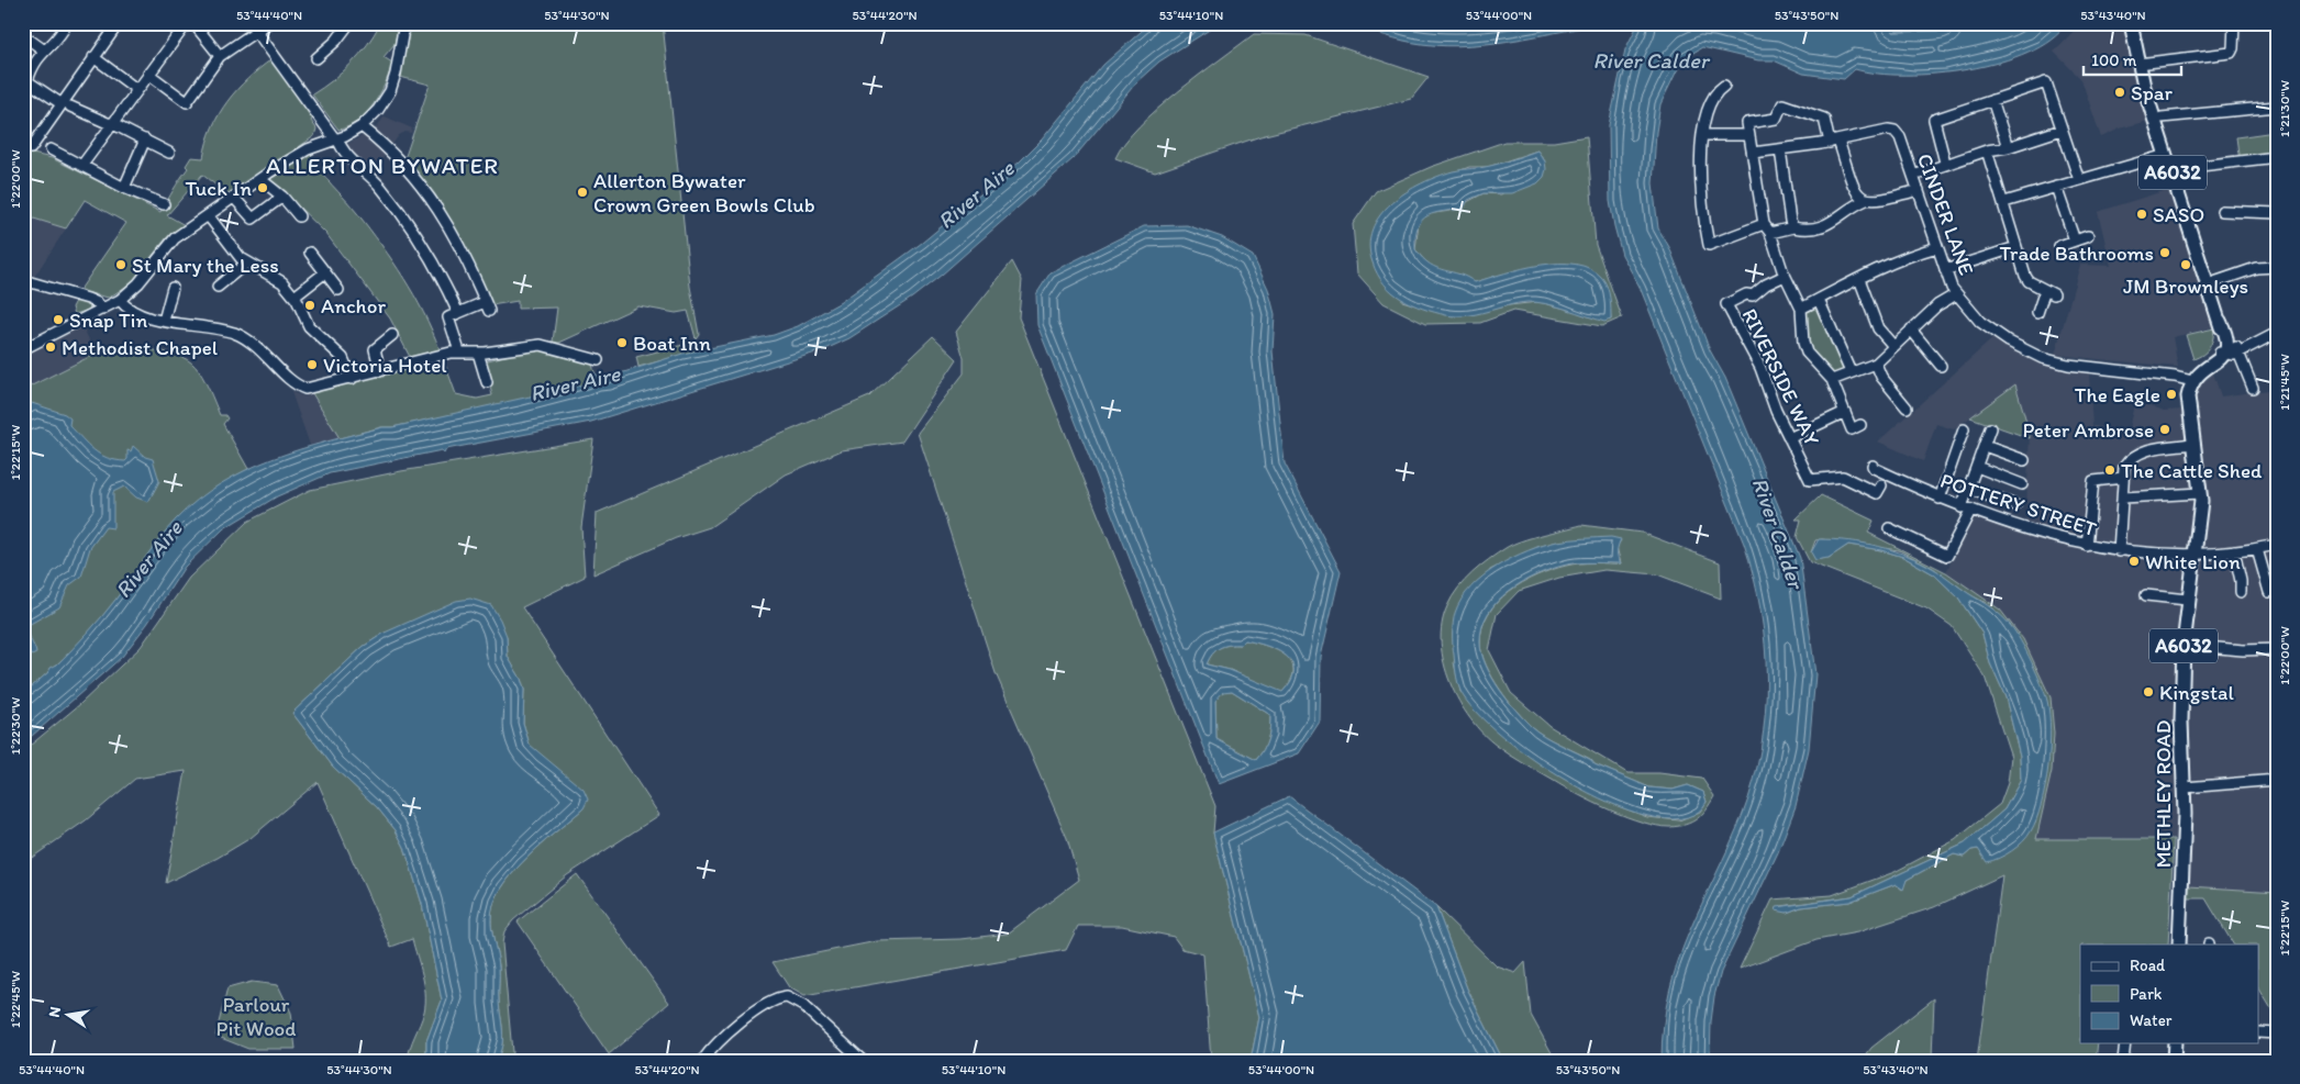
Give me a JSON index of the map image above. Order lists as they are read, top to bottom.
{
  "streets": {
    "main road": ["A6032", "METHLEY ROAD"],
    "street": ["CINDER LANE", "RIVERSIDE WAY", "POTTERY STREET"]
  },
  "crossings": [
    ["CINDER LANE", "METHLEY ROAD"],
    ["POTTERY STREET", "METHLEY ROAD"]
  ],
  "districts": ["ALLERTON BYWATER"],
  "water": ["River Calder", "River Aire"],
  "parks": ["Parlour Pit Wood"],
  "places": [
    "Spar",
    "Tuck In",
    "Allerton Bywater Crown Green Bowls Club",
    "SASO",
    "Trade Bathrooms",
    "St Mary the Less",
    "JM Brownleys",
    "Anchor",
    "Snap Tin",
    "Boat Inn",
    "Methodist Chapel",
    "Victoria Hotel",
    "The Eagle",
    "Peter Ambrose",
    "The Cattle Shed",
    "White Lion",
    "Kingstal"
  ],
  "legend": ["Road", "Park", "Water"],
  "scale_bar": "100 m",
  "north": "left",
  "coordinates": [
    "53°44'40\"N",
    "53°44'30\"N",
    "53°44'20\"N",
    "53°44'10\"N",
    "53°44'00\"N",
    "53°43'50\"N",
    "53°43'40\"N",
    "1°21'30\"W",
    "1°22'00\"W",
    "1°21'45\"W",
    "1°22'15\"W",
    "1°22'30\"W",
    "1°22'45\"W"
  ]
}
